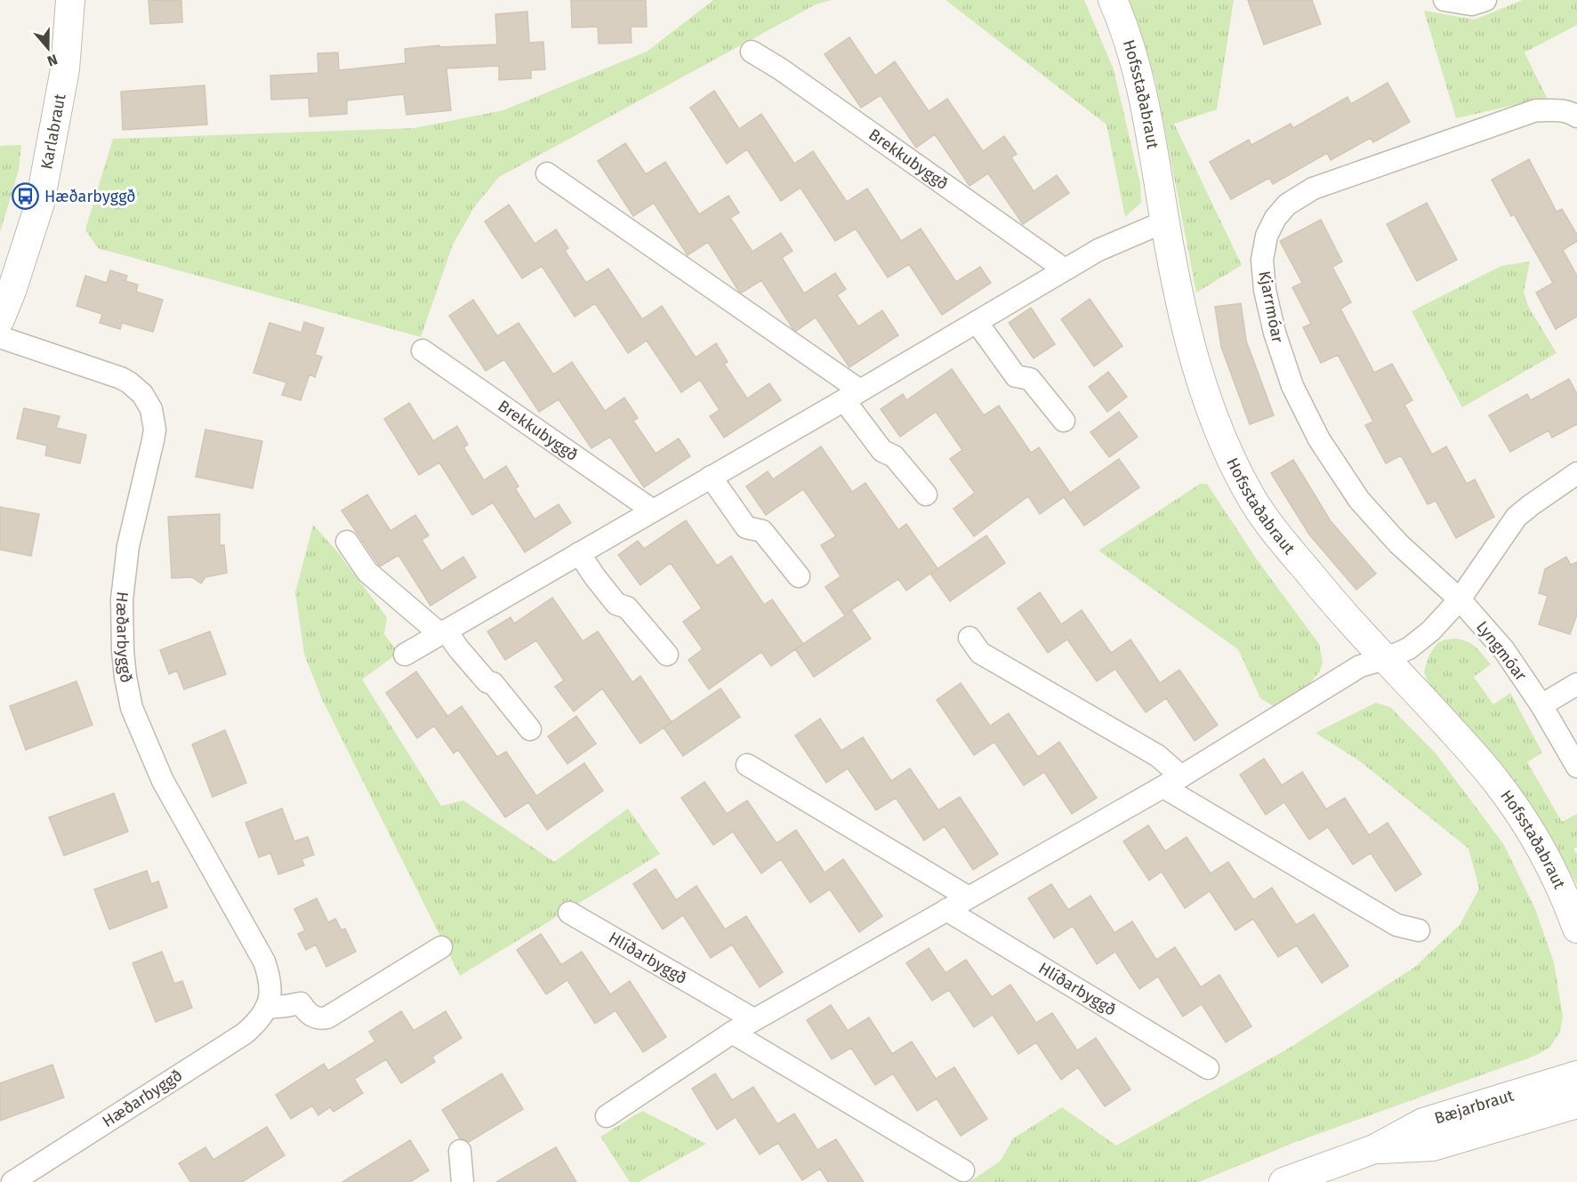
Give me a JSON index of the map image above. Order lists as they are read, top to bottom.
{
  "streets": {
    "street": [
      "Hofsstaðabraut",
      "Karlabraut",
      "Brekkubyggð",
      "Kjarrmóar",
      "Hæðarbyggð",
      "Lyngmóar",
      "Hlíðarbyggð",
      "Bæjarbraut"
    ]
  },
  "crossings": [
    ["Kjarrmóar", "Lyngmóar"]
  ],
  "places": {
    "bus stop": ["Hæðarbyggð"]
  },
  "north": "bottom"
}
